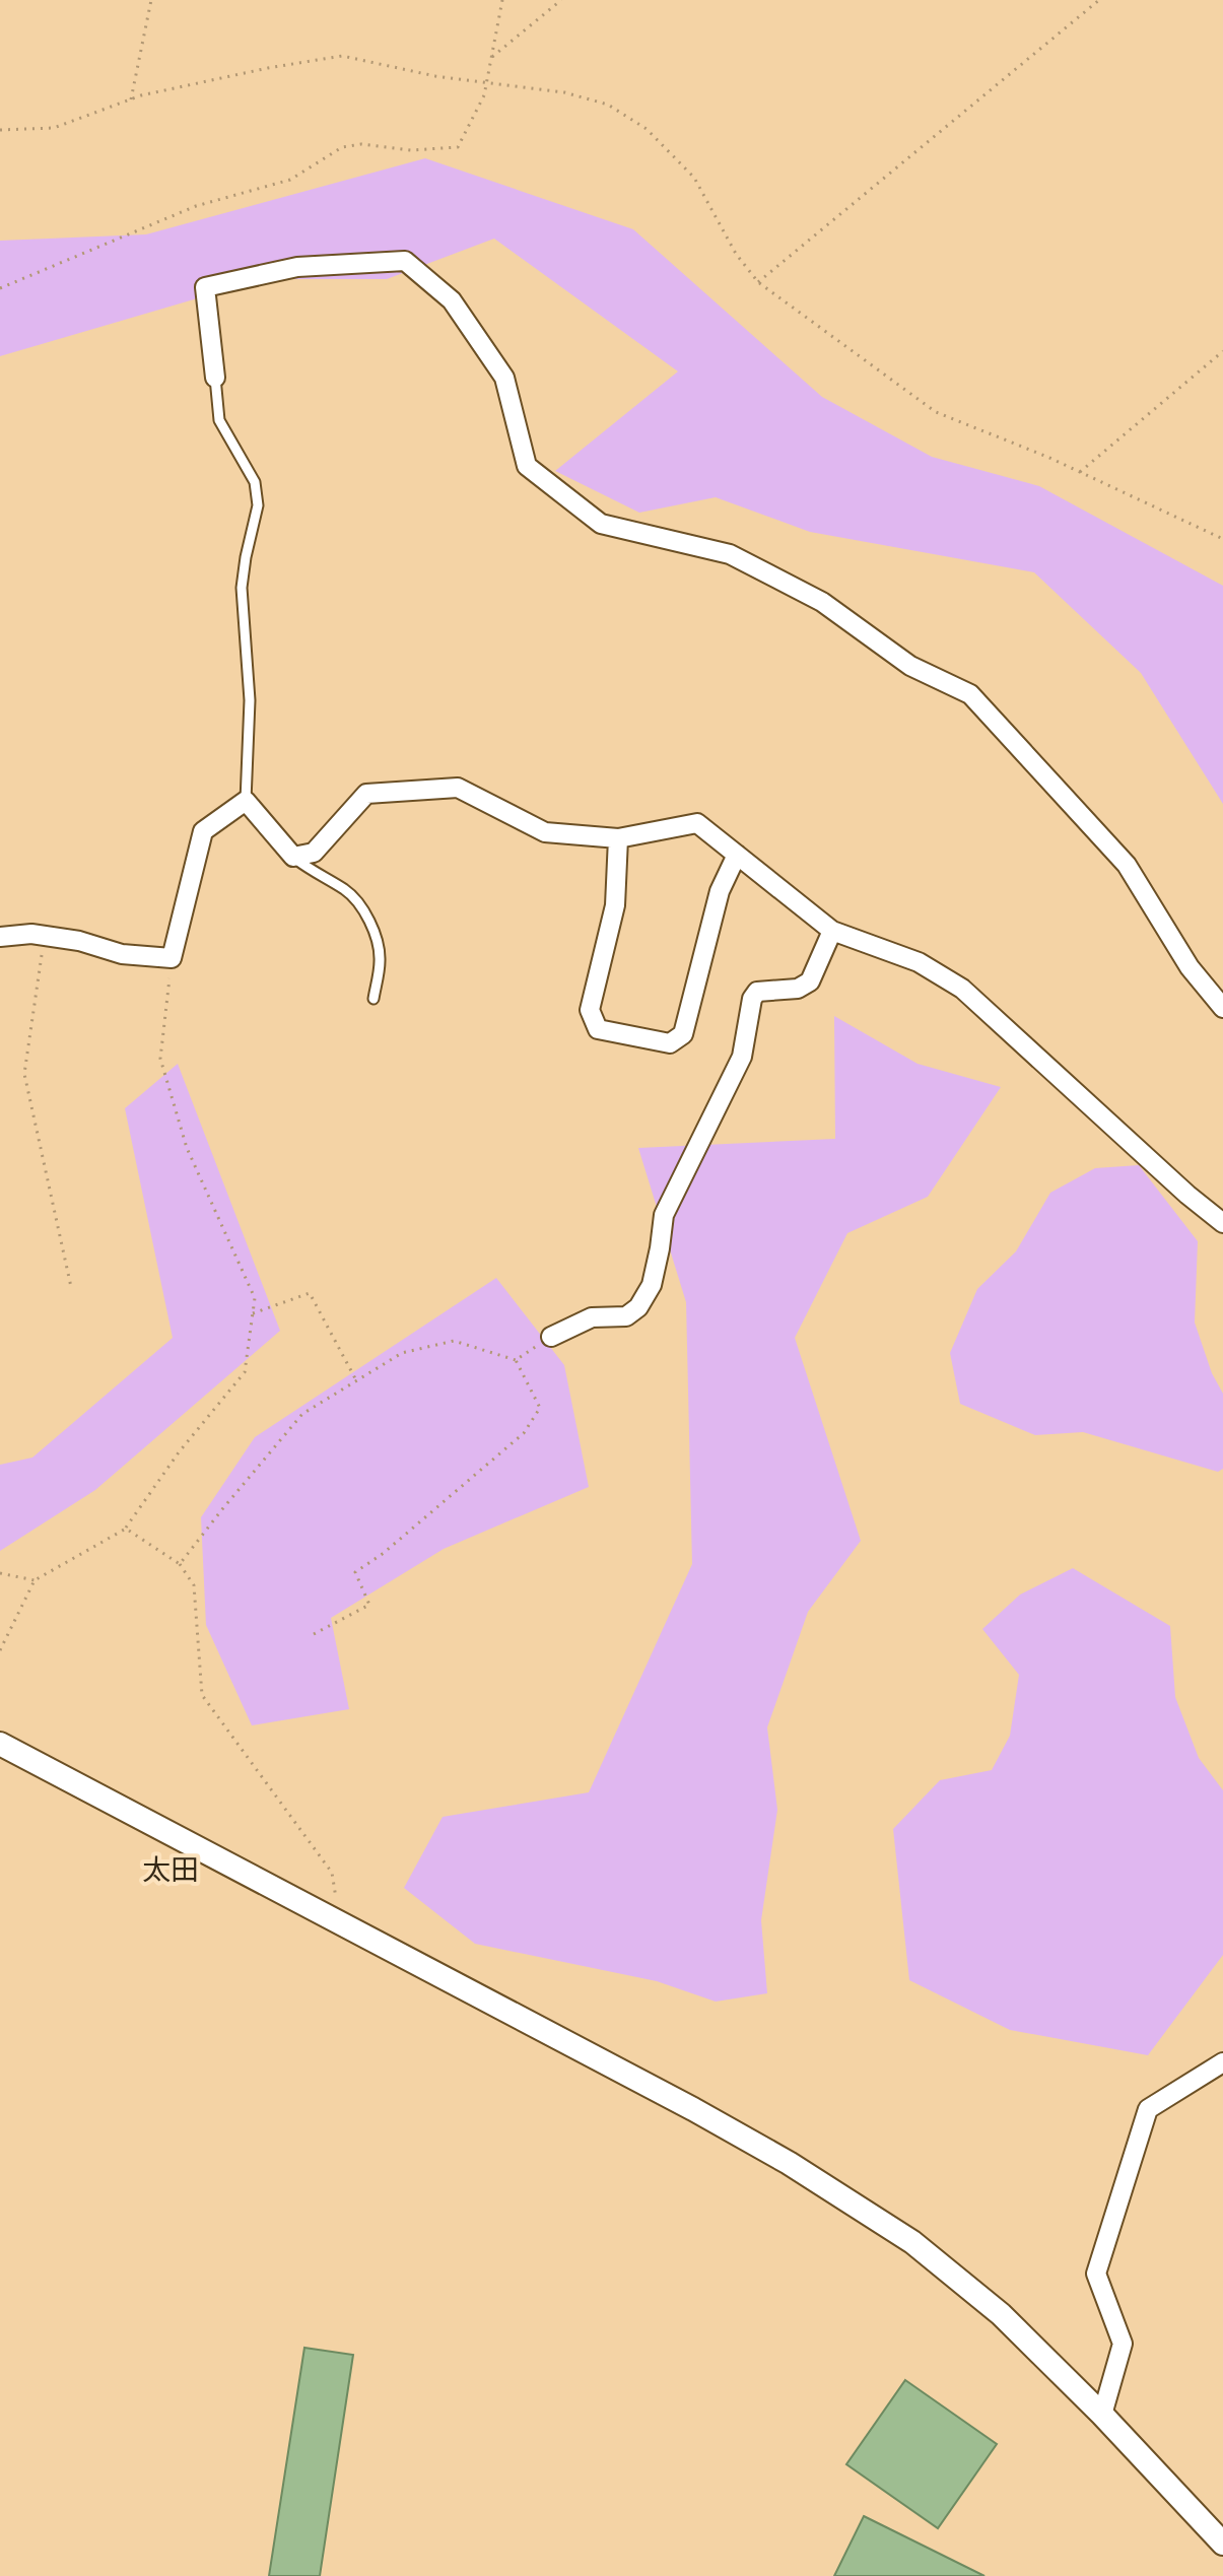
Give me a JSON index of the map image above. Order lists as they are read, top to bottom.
{
  "districts": ["太田"]
}
